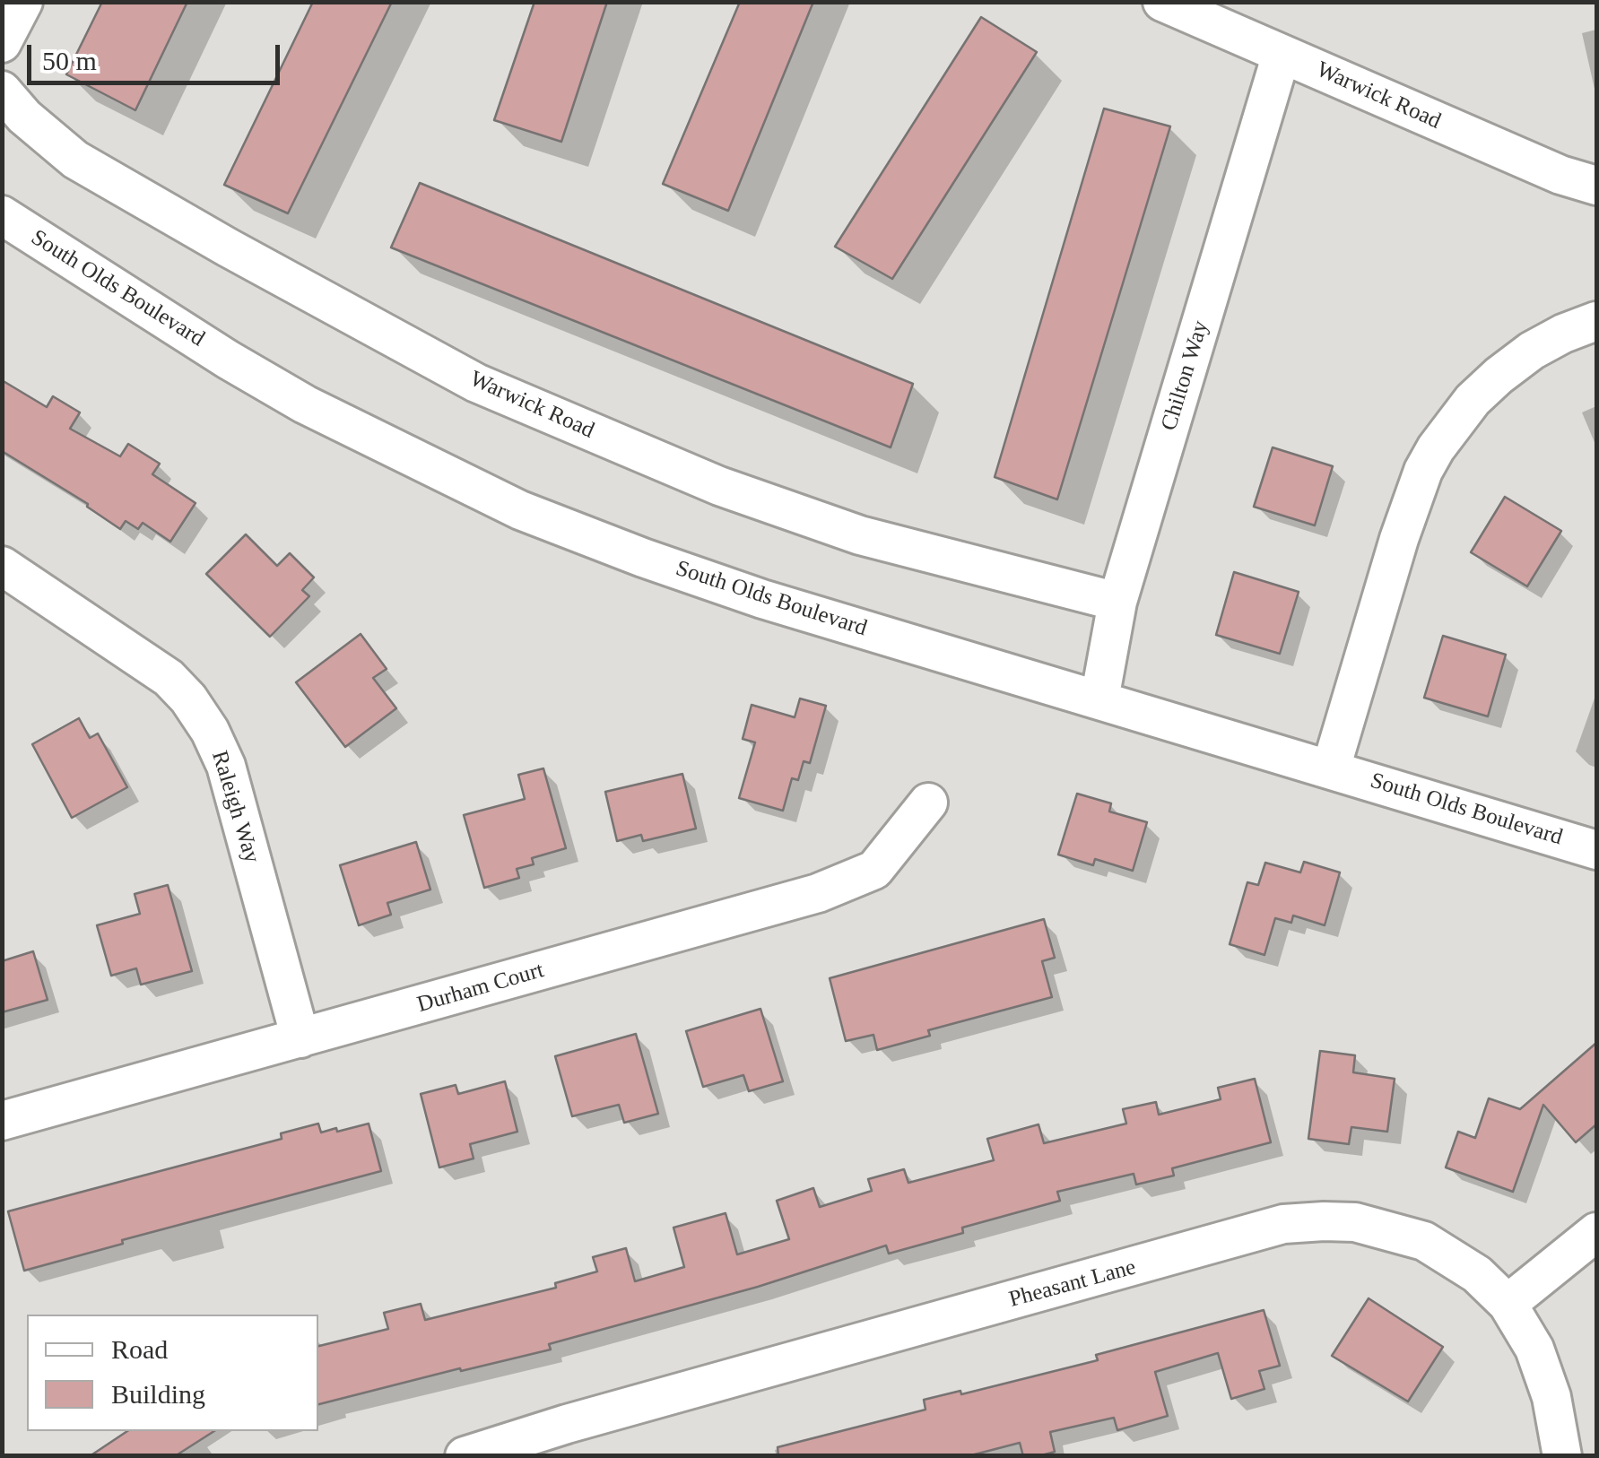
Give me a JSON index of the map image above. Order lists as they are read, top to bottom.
{
  "streets": {
    "street": [
      "Warwick Road",
      "South Olds Boulevard",
      "Chilton Way",
      "Raleigh Way",
      "Durham Court",
      "Pheasant Lane"
    ]
  },
  "crossings": [
    ["Warwick Road", "Chilton Way"],
    ["South Olds Boulevard", "Chilton Way"],
    ["Raleigh Way", "Durham Court"]
  ],
  "legend": ["Road", "Building"],
  "scale_bar": "50 m"
}
